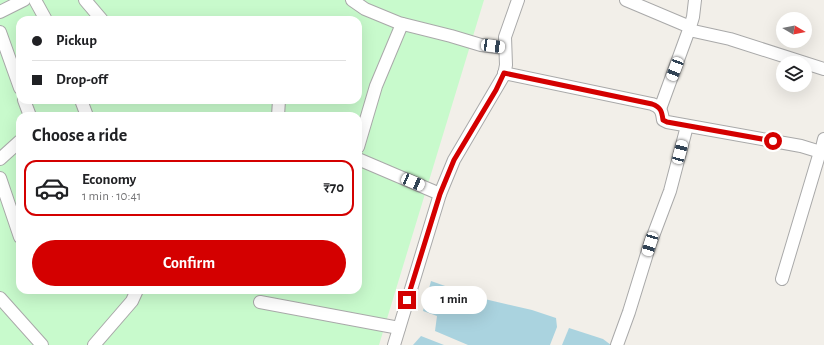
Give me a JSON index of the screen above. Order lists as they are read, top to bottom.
{
  "north": "right",
  "page": {
    "banner": ["Pickup", "Drop-off"],
    "heading": "Choose a ride",
    "list": [
      {
        "name": "Economy",
        "note": "1 min · 10:41",
        "value": "₹70"
      }
    ],
    "buttons": "Confirm",
    "bubble": "1 min"
  }
}
